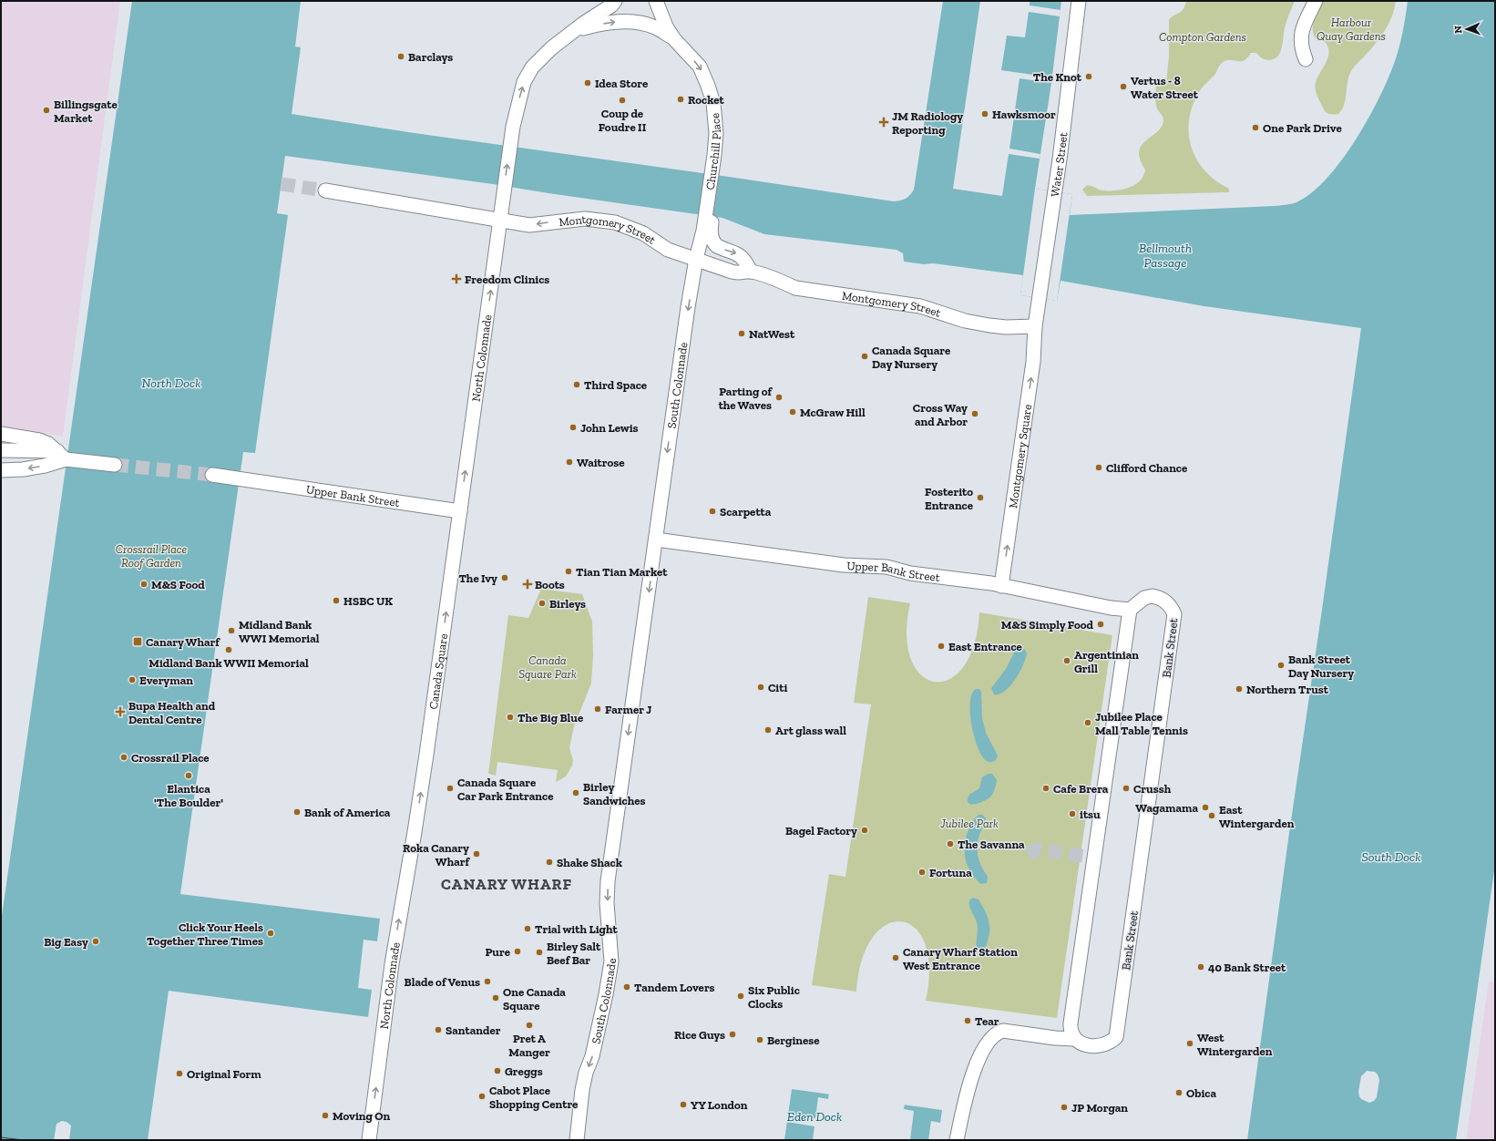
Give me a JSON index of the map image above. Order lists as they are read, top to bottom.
{
  "streets": {
    "street": [
      "Churchill Place",
      "Water Street",
      "Montgomery Street",
      "North Colonnade",
      "South Colonnade",
      "Montgomery Square",
      "Upper Bank Street",
      "Bank Street",
      "Canada Square"
    ]
  },
  "crossings": [
    ["Churchill Place", "North Colonnade"],
    ["Churchill Place", "South Colonnade"],
    ["Water Street", "Montgomery Street"],
    ["Water Street", "Montgomery Square"],
    ["Montgomery Street", "North Colonnade"],
    ["Montgomery Street", "South Colonnade"],
    ["Montgomery Street", "Montgomery Square"],
    ["North Colonnade", "Upper Bank Street"],
    ["North Colonnade", "Canada Square"],
    ["South Colonnade", "Upper Bank Street"],
    ["Montgomery Square", "Upper Bank Street"],
    ["Upper Bank Street", "Bank Street"],
    ["Upper Bank Street", "Canada Square"]
  ],
  "one_way": [
    "North Colonnade",
    "South Colonnade",
    "Montgomery Square",
    "Canada Square"
  ],
  "districts": ["CANARY WHARF"],
  "water": [
    "Bellmouth Passage",
    "North Dock",
    "South Dock",
    "Eden Dock"
  ],
  "parks": [
    "Harbour Quay Gardens",
    "Compton Gardens",
    "Crossrail Place Roof Garden",
    "Canada Square Park",
    "Jubilee Park"
  ],
  "places": {
    "other": [
      "Barclays",
      "The Knot",
      "Idea Store",
      "Vertus - 8 Water Street",
      "Rocket",
      "Coup de Foudre II",
      "Billingsgate Market",
      "Hawksmoor",
      "One Park Drive",
      "NatWest",
      "Canada Square Day Nursery",
      "Third Space",
      "Parting of the Waves",
      "McGraw Hill",
      "Cross Way and Arbor",
      "John Lewis",
      "Waitrose",
      "Clifford Chance",
      "Fosterito Entrance",
      "Scarpetta",
      "Tian Tian Market",
      "The Ivy",
      "M&S Food",
      "HSBC UK",
      "Birleys",
      "M&S Simply Food",
      "Midland Bank WWI Memorial",
      "East Entrance",
      "Midland Bank WWII Memorial",
      "Argentinian Grill",
      "Bank Street Day Nursery",
      "Everyman",
      "Citi",
      "Northern Trust",
      "Farmer J",
      "The Big Blue",
      "Jubilee Place Mall Table Tennis",
      "Art glass wall",
      "Crossrail Place",
      "Elantica 'The Boulder'",
      "Canada Square Car Park Entrance",
      "Cafe Brera",
      "Crussh",
      "Birley Sandwiches",
      "Wagamama",
      "Bank of America",
      "itsu",
      "East Wintergarden",
      "Bagel Factory",
      "The Savanna",
      "Roka Canary Wharf",
      "Shake Shack",
      "Fortuna",
      "Trial with Light",
      "Click Your Heels Together Three Times",
      "Big Easy",
      "Pure",
      "Birley Salt Beef Bar",
      "Canary Wharf Station West Entrance",
      "40 Bank Street",
      "Blade of Venus",
      "Tandem Lovers",
      "Six Public Clocks",
      "One Canada Square",
      "Tear",
      "Pret A Manger",
      "Santander",
      "Rice Guys",
      "Berginese",
      "West Wintergarden",
      "Greggs",
      "Original Form",
      "Obica",
      "Cabot Place Shopping Centre",
      "YY London",
      "JP Morgan",
      "Moving On"
    ],
    "health": [
      "JM Radiology Reporting",
      "Freedom Clinics",
      "Boots",
      "Bupa Health and Dental Centre"
    ],
    "transit": ["Canary Wharf"]
  },
  "north": "left"
}
